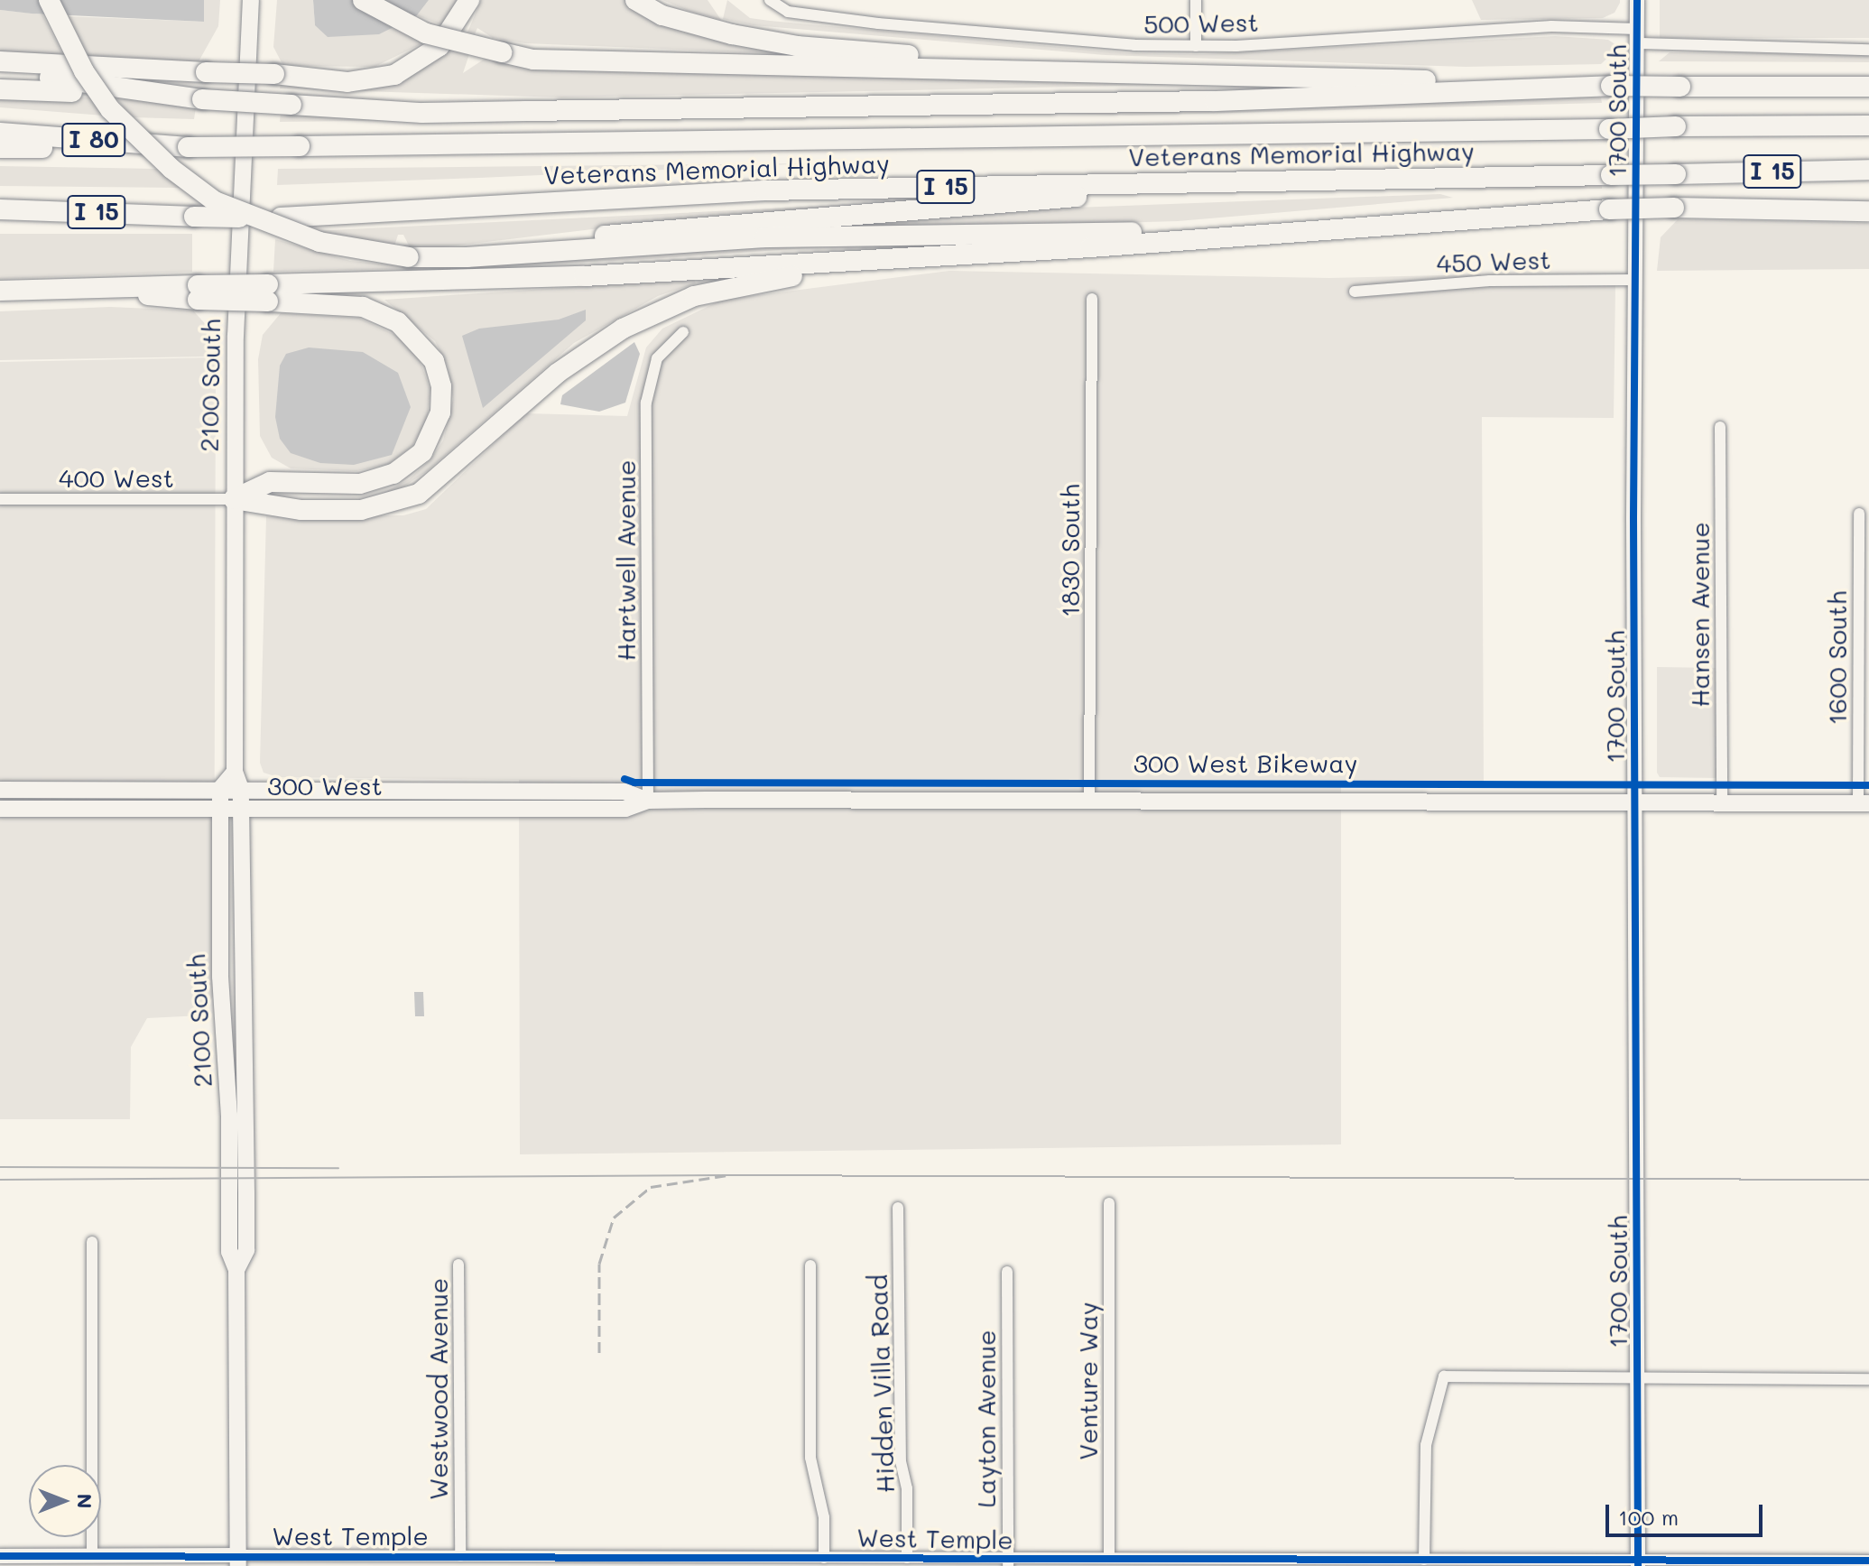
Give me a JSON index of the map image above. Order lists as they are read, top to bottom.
{
  "streets": {
    "highway": ["I 80", "Veterans Memorial Highway", "I 15"],
    "main road": ["2100 South", "300 West"],
    "street": [
      "500 West",
      "1700 South",
      "450 West",
      "400 West",
      "1830 South",
      "Hartwell Avenue",
      "Hansen Avenue",
      "1600 South",
      "Venture Way",
      "Hidden Villa Road",
      "Westwood Avenue",
      "Layton Avenue",
      "West Temple"
    ],
    "cycle path": ["300 West Bikeway"]
  },
  "crossings": [
    ["500 West", "1700 South"],
    ["1700 South", "450 West"],
    ["1700 South", "300 West"],
    ["1700 South", "West Temple"],
    ["I 80", "Veterans Memorial Highway"],
    ["2100 South", "400 West"],
    ["2100 South", "300 West"],
    ["2100 South", "West Temple"],
    ["1830 South", "300 West"],
    ["Hartwell Avenue", "300 West"],
    ["Hansen Avenue", "300 West"],
    ["1600 South", "300 West"],
    ["Venture Way", "West Temple"],
    ["Hidden Villa Road", "West Temple"],
    ["Westwood Avenue", "West Temple"],
    ["Layton Avenue", "West Temple"]
  ],
  "scale_bar": "100 m",
  "north": "right"
}
